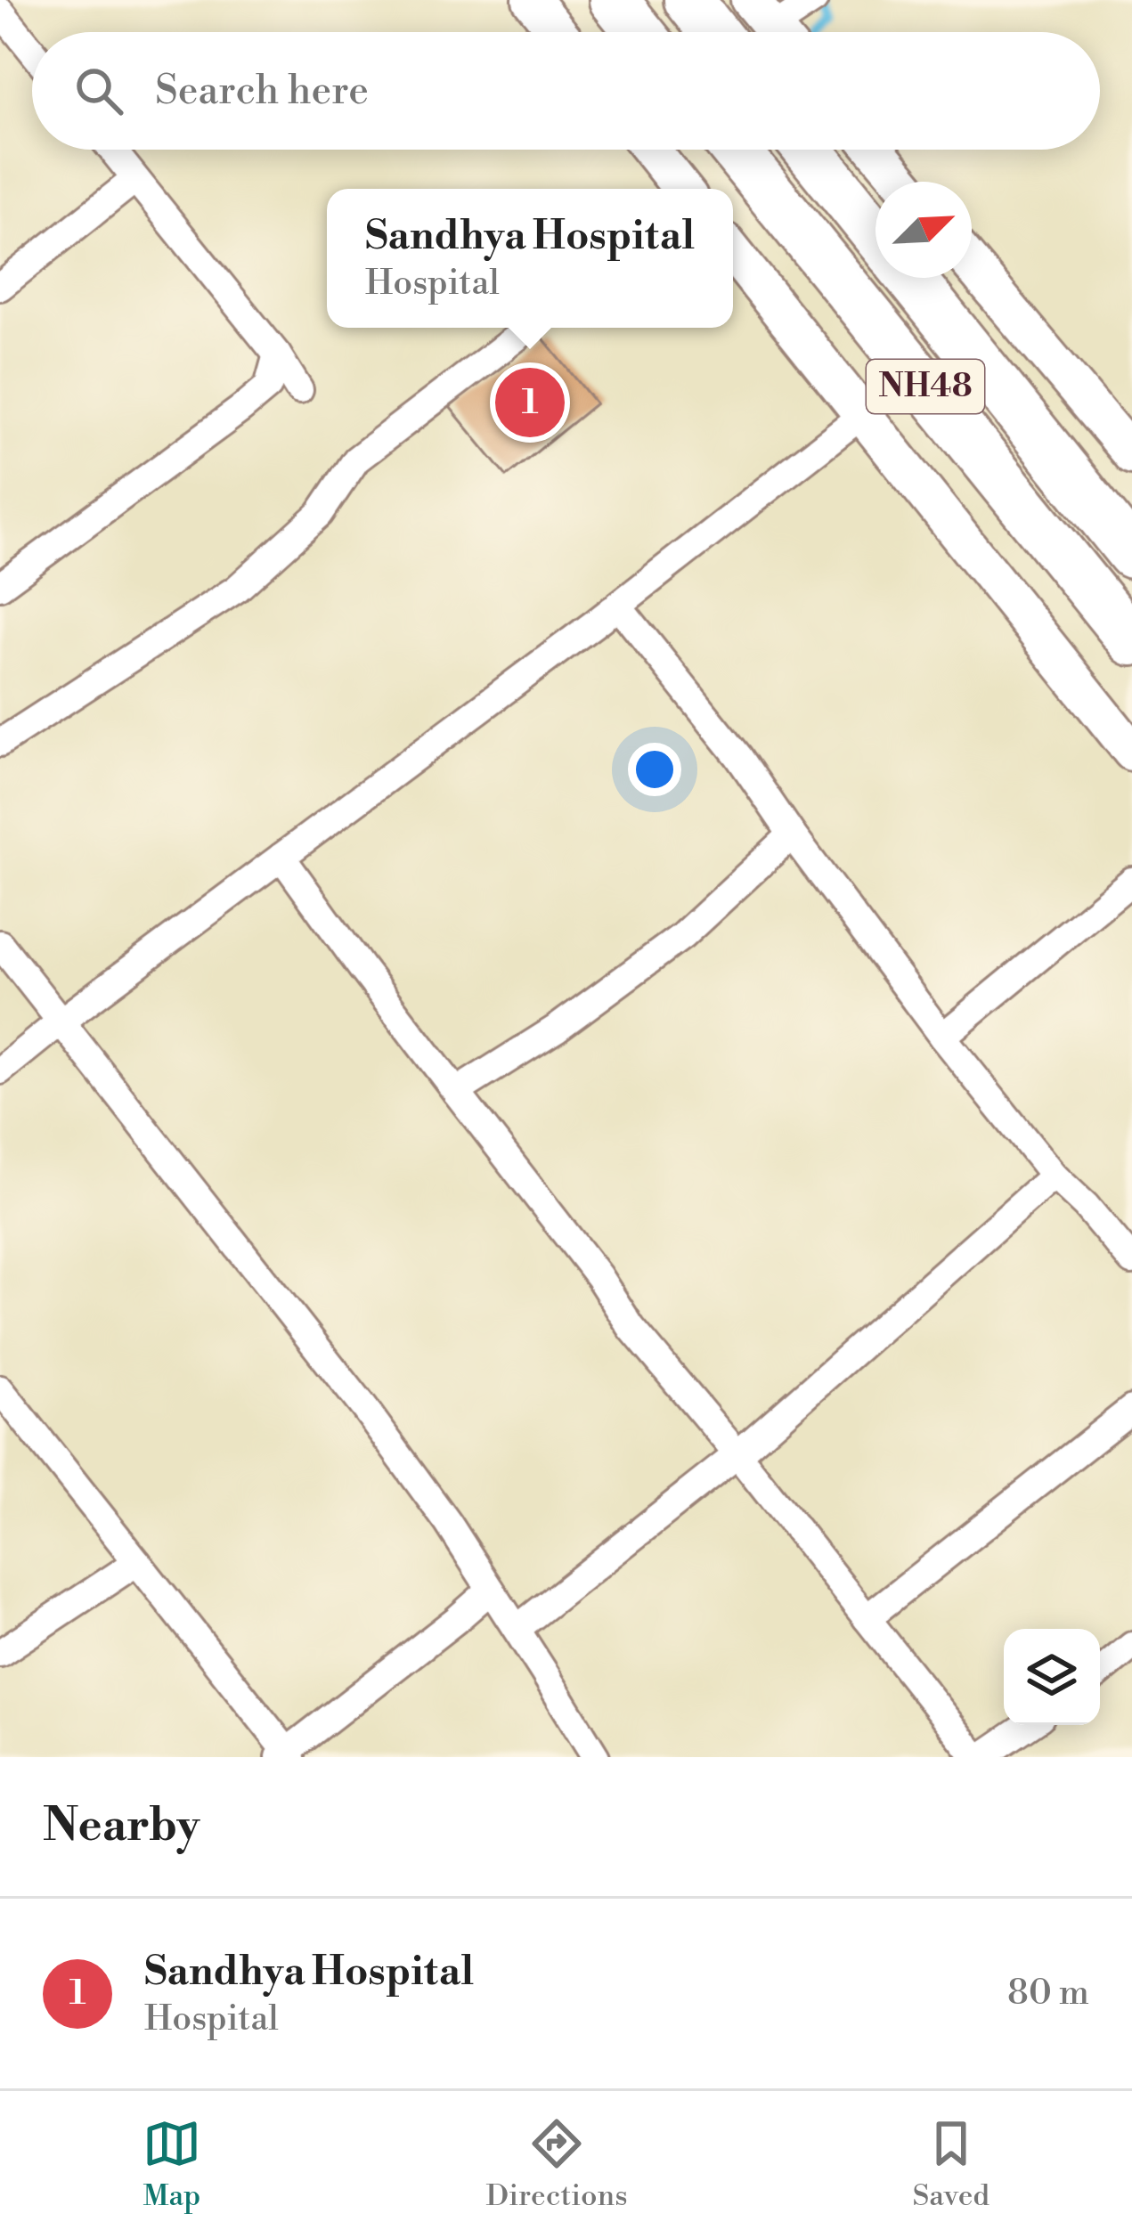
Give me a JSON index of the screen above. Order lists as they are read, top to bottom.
{
  "streets": {
    "highway": ["NH48"]
  },
  "north": "top right",
  "page": {
    "search": "Search here",
    "popup": ["Sandhya Hospital", "Hospital"],
    "pins": "1",
    "heading": "Nearby",
    "list": [
      {
        "mark": "1",
        "name": "Sandhya Hospital",
        "note": "Hospital",
        "value": "80 m"
      }
    ],
    "nav": ["Map", "Directions", "Saved"]
  }
}
